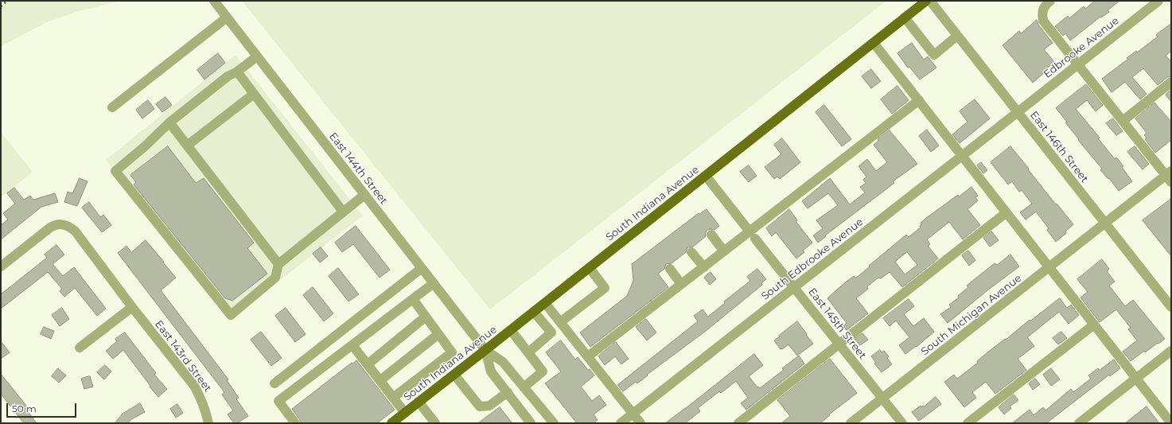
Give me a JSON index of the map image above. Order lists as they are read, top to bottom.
{
  "streets": {
    "main road": ["South Indiana Avenue"],
    "street": [
      "Edbrooke Avenue",
      "East 146th Street",
      "East 144th Street",
      "South Edbrooke Avenue",
      "South Michigan Avenue",
      "East 145th Street",
      "East 143rd Street"
    ]
  },
  "crossings": [
    ["Edbrooke Avenue", "East 146th Street"],
    ["Edbrooke Avenue", "South Edbrooke Avenue"],
    ["East 146th Street", "South Edbrooke Avenue"],
    ["East 146th Street", "South Michigan Avenue"],
    ["East 144th Street", "South Indiana Avenue"],
    ["South Indiana Avenue", "East 145th Street"],
    ["South Edbrooke Avenue", "East 145th Street"],
    ["South Michigan Avenue", "East 145th Street"]
  ],
  "scale_bar": "50 m"
}
